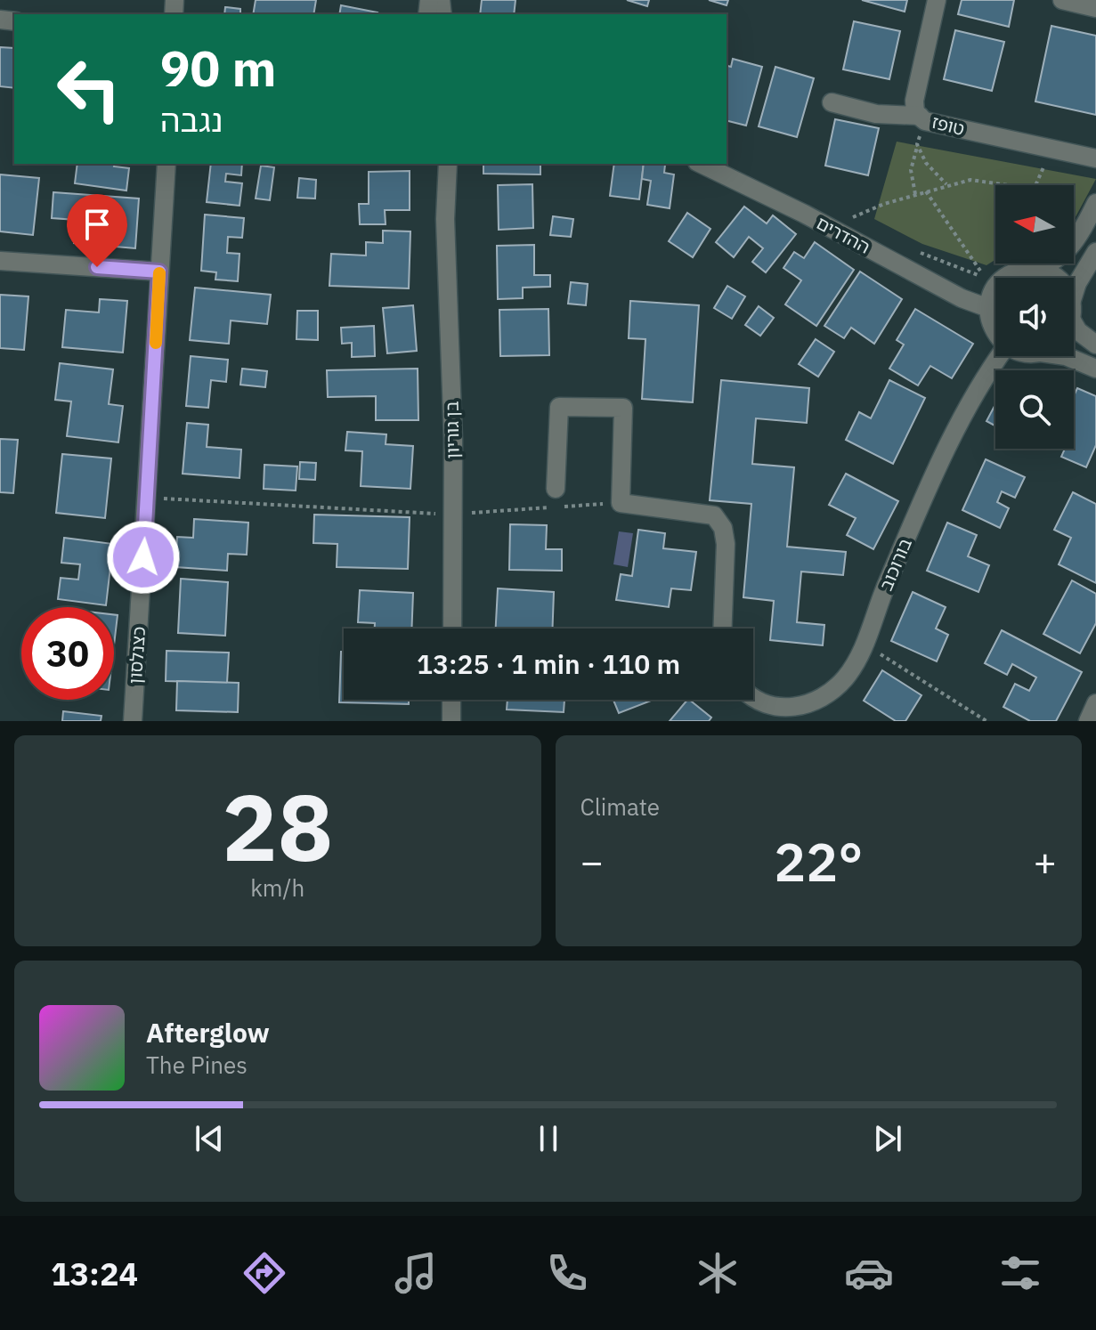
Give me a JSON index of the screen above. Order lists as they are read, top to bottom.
{
  "streets": {
    "street": [
      "טופז",
      "ההדרים",
      "בן גוריון",
      "בורוכוב",
      "כצנלסון"
    ]
  },
  "north": "left",
  "page": {
    "turn": ["90 m", "נגבה"],
    "limit": "30",
    "trip": "13:25 · 1 min · 110 m",
    "tile": [
      ["28", "km/h"],
      "Climate"
    ],
    "heat": ["−", "22°", "+"],
    "song": ["Afterglow", "The Pines"],
    "tabs": "13:24"
  }
}
